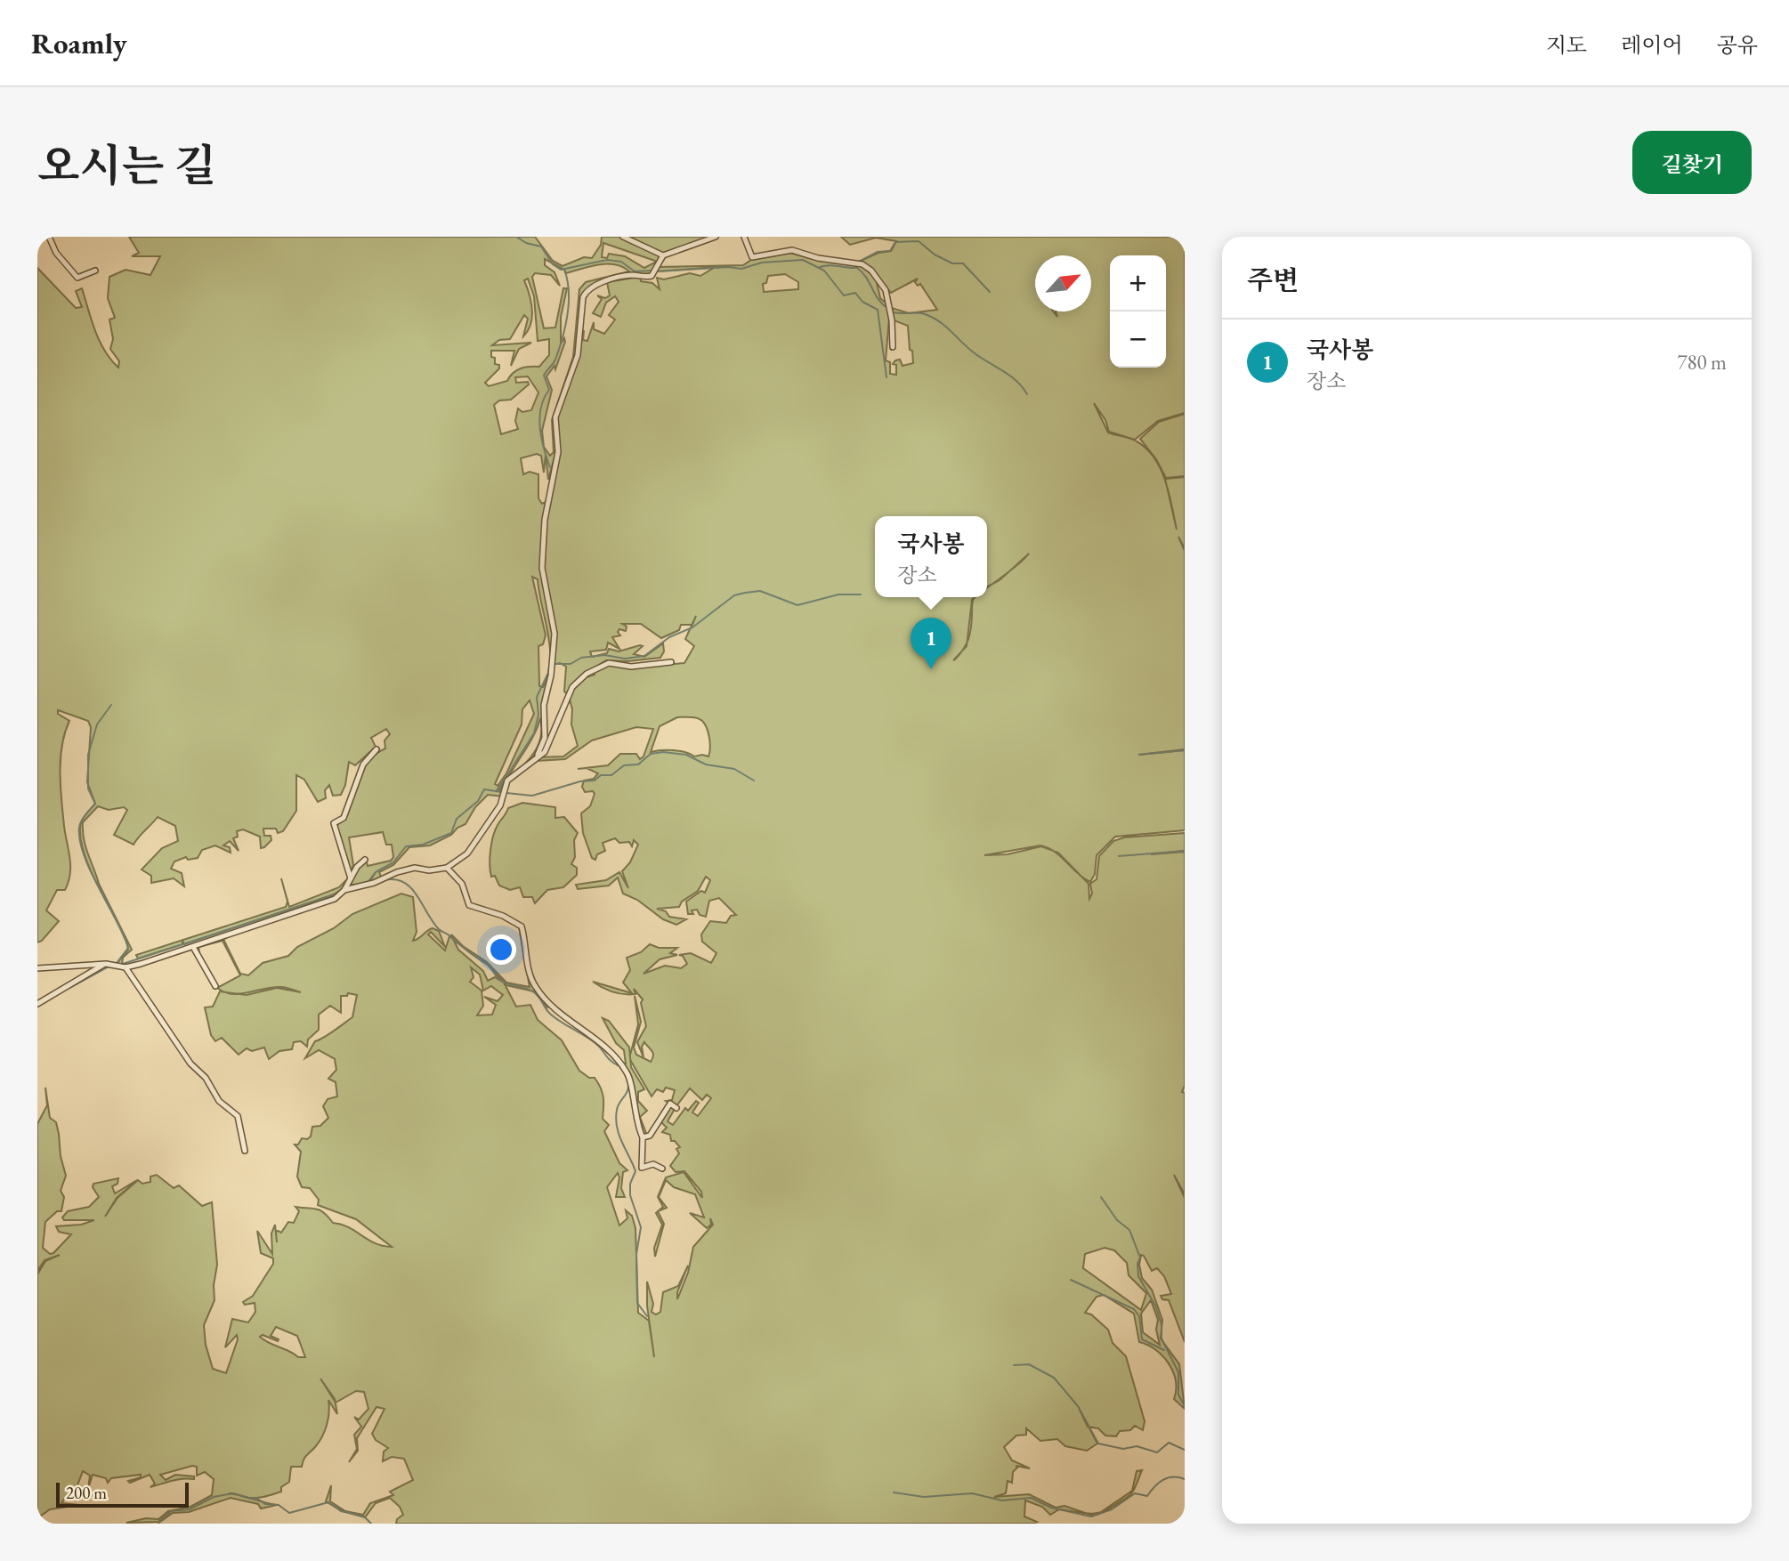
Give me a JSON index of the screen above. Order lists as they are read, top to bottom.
{
  "scale_bar": "200 m",
  "north": "top right",
  "page": {
    "header": "Roamly",
    "nav": ["지도", "레이어", "공유"],
    "title": "오시는 길",
    "buttons": "길찾기",
    "heading": "주변",
    "map_buttons": ["+", "−"],
    "list": [
      {
        "mark": "1",
        "name": "국사봉",
        "note": "장소",
        "value": "780 m"
      }
    ],
    "popup": ["국사봉", "장소"],
    "pins": "1",
    "scale": "200 m"
  }
}
